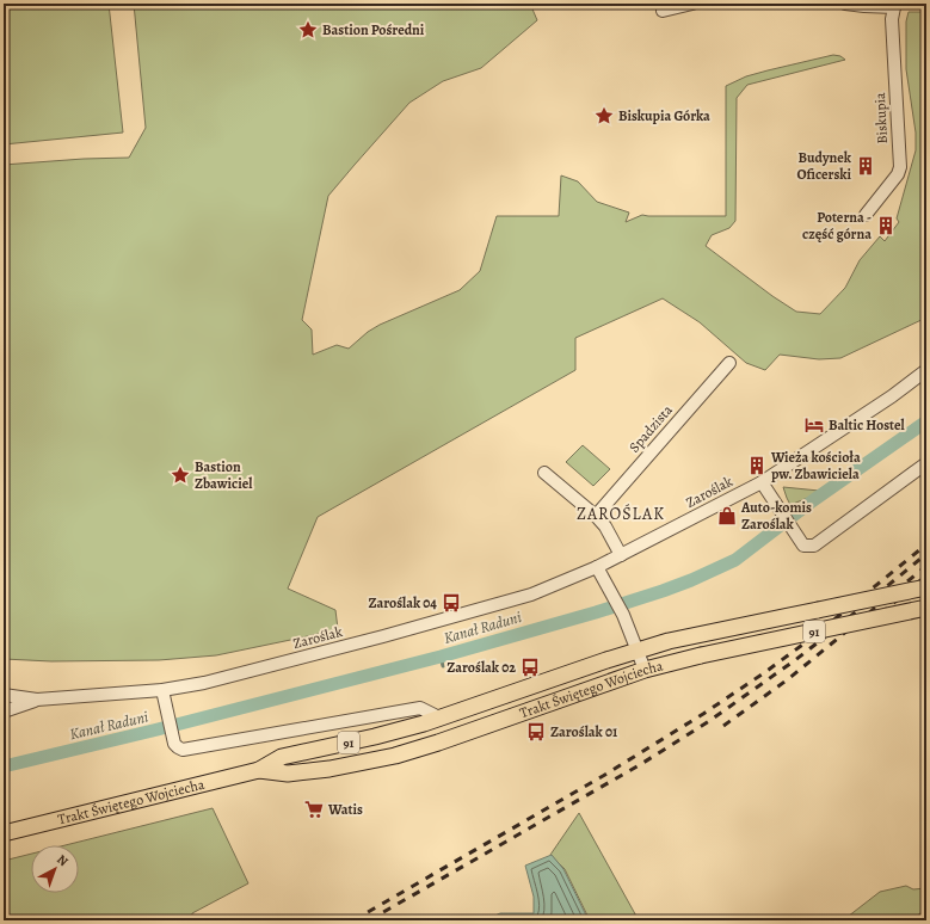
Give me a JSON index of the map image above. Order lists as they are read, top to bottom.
{
  "streets": {
    "main road": ["91", "Trakt Świętego Wojciecha"],
    "street": ["Biskupia", "Spadzista", "Zaroślak"]
  },
  "districts": ["ZAROŚLAK"],
  "water": ["Kanał Raduni"],
  "places": {
    "place": ["Bastion Pośredni", "Biskupia Górka", "Bastion Zbawiciel"],
    "building": ["Budynek Oficerski", "Poterna - część górna", "Wieża kościoła pw. Zbawiciela"],
    "hotel": ["Baltic Hostel"],
    "shop": ["Auto-komis Zaroślak"],
    "bus stop": ["Zaroślak 04", "Zaroślak 02", "Zaroślak 01"],
    "supermarket": ["Watis"]
  },
  "north": "top right"
}
